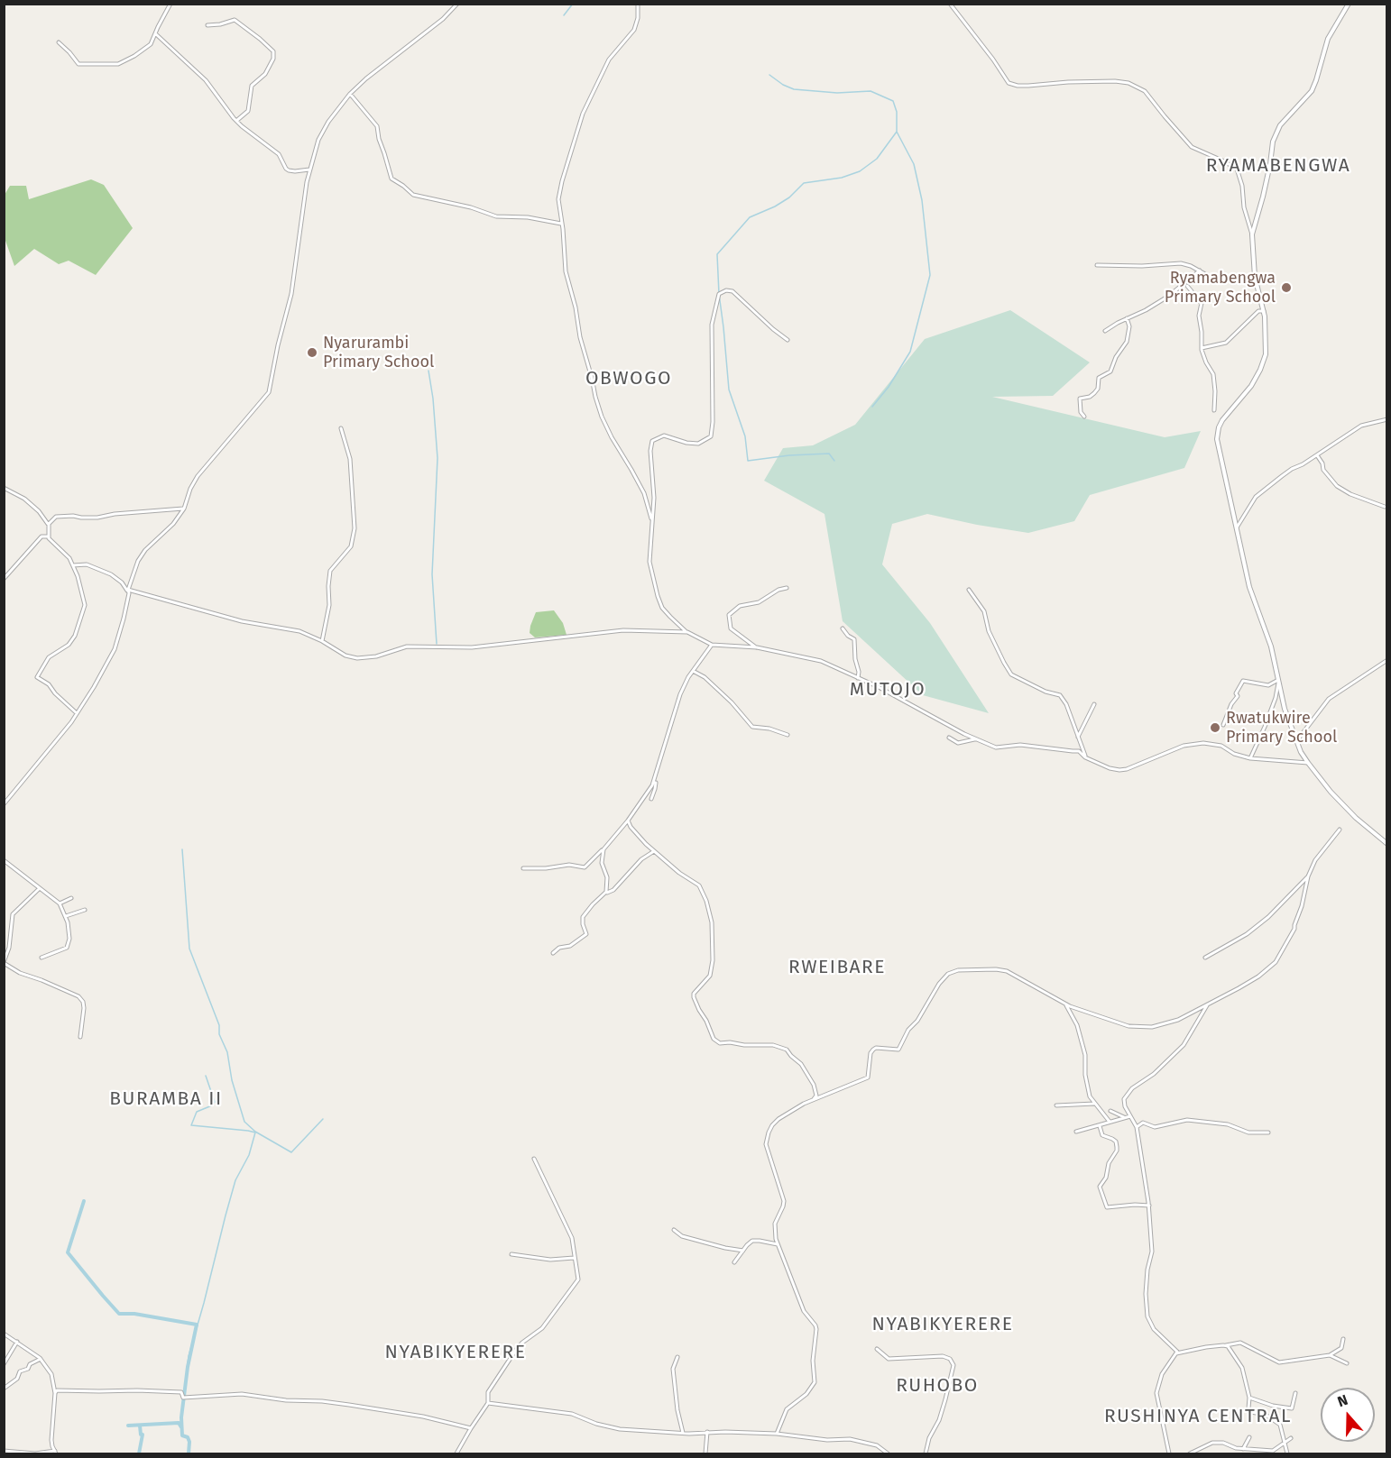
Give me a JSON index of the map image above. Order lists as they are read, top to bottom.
{
  "districts": [
    "RYAMABENGWA",
    "OBWOGO",
    "MUTOJO",
    "RWEIBARE",
    "BURAMBA II",
    "NYABIKYERERE",
    "NYABIKYERERE",
    "RUHOBO",
    "RUSHINYA CENTRAL"
  ],
  "places": ["Ryamabengwa Primary School", "Nyarurambi Primary School", "Rwatukwire Primary School"],
  "north": "top"
}
